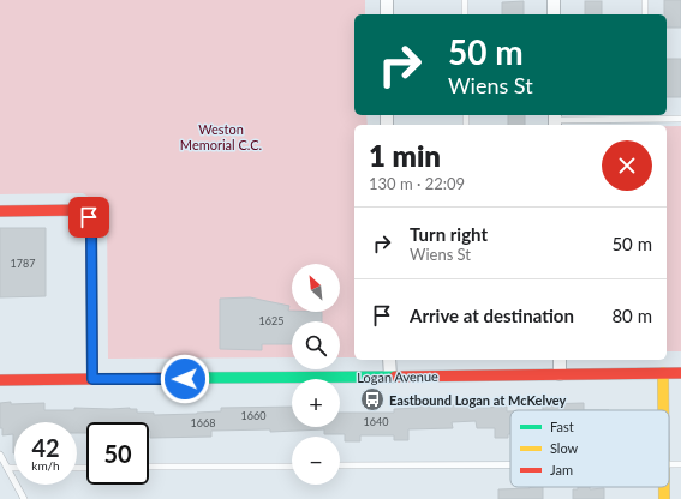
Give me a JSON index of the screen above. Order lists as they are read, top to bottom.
{
  "streets": {
    "main road": ["Logan Avenue"]
  },
  "parks": ["Weston Memorial C.C."],
  "places": {
    "bus stop": ["Eastbound Logan at McKelvey"]
  },
  "house_numbers": [
    "1787",
    "1625",
    "1660",
    "1640",
    "1668"
  ],
  "legend": ["Fast", "Slow", "Jam"],
  "north": "top left",
  "page": {
    "turn": ["50 m", "Wiens St"],
    "heading": ["1 min", "130 m · 22:09"],
    "list": [
      {
        "name": "Turn right",
        "note": "Wiens St",
        "value": "50 m"
      },
      {
        "name": "Arrive at destination",
        "value": "80 m"
      }
    ],
    "map_buttons": ["+", "−"],
    "speed": "42 km/h",
    "limit": "50"
  }
}
